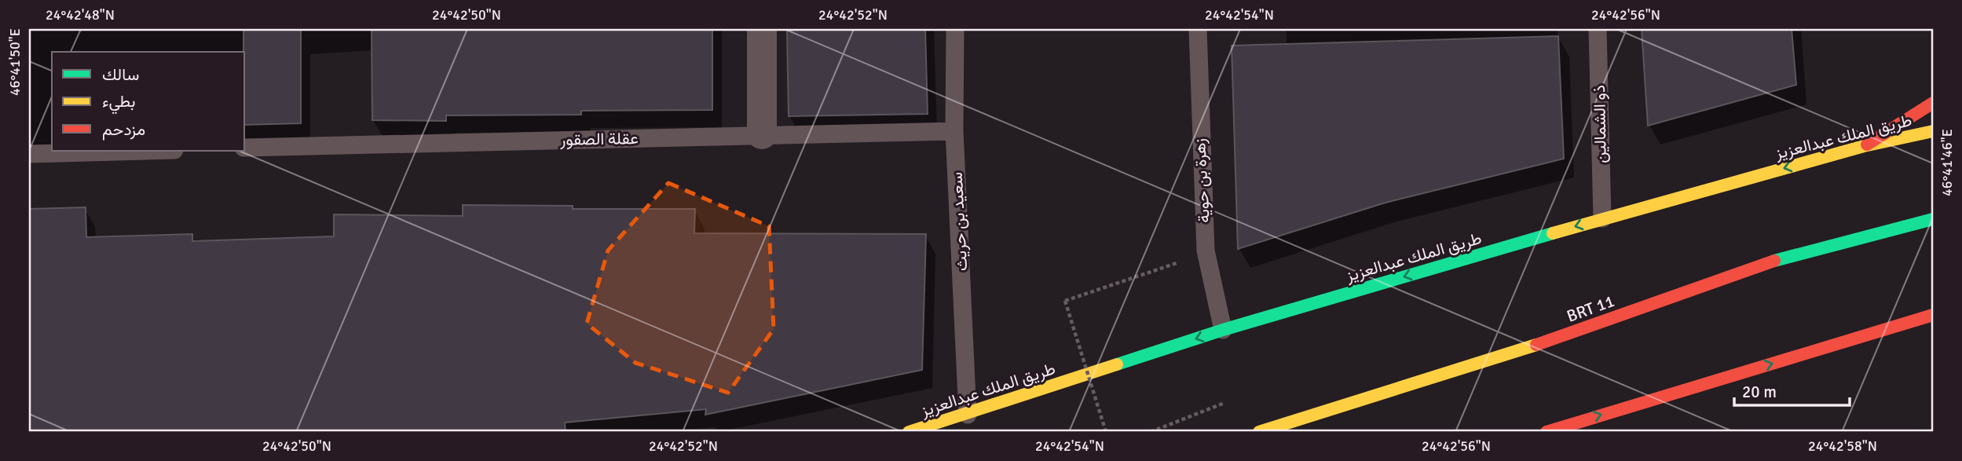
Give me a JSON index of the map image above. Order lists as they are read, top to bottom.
{
  "streets": {
    "main road": ["طريق الملك عبدالعزيز", "BRT 11"],
    "lane": [
      "ذو الشمالين",
      "عقلة الصقور",
      "زهرة بن حوية",
      "سعيد بن حريث"
    ]
  },
  "crossings": [
    ["ذو الشمالين", "طريق الملك عبدالعزيز"],
    ["طريق الملك عبدالعزيز", "زهرة بن حوية"],
    ["طريق الملك عبدالعزيز", "سعيد بن حريث"],
    ["عقلة الصقور", "سعيد بن حريث"]
  ],
  "one_way": ["طريق الملك عبدالعزيز"],
  "legend": ["سالك", "بطيء", "مزدحم"],
  "scale_bar": "20 m",
  "coordinates": [
    "24°42'48\"N",
    "24°42'50\"N",
    "24°42'52\"N",
    "24°42'54\"N",
    "24°42'56\"N",
    "46°41'50\"E",
    "46°41'46\"E",
    "24°42'58\"N"
  ]
}
